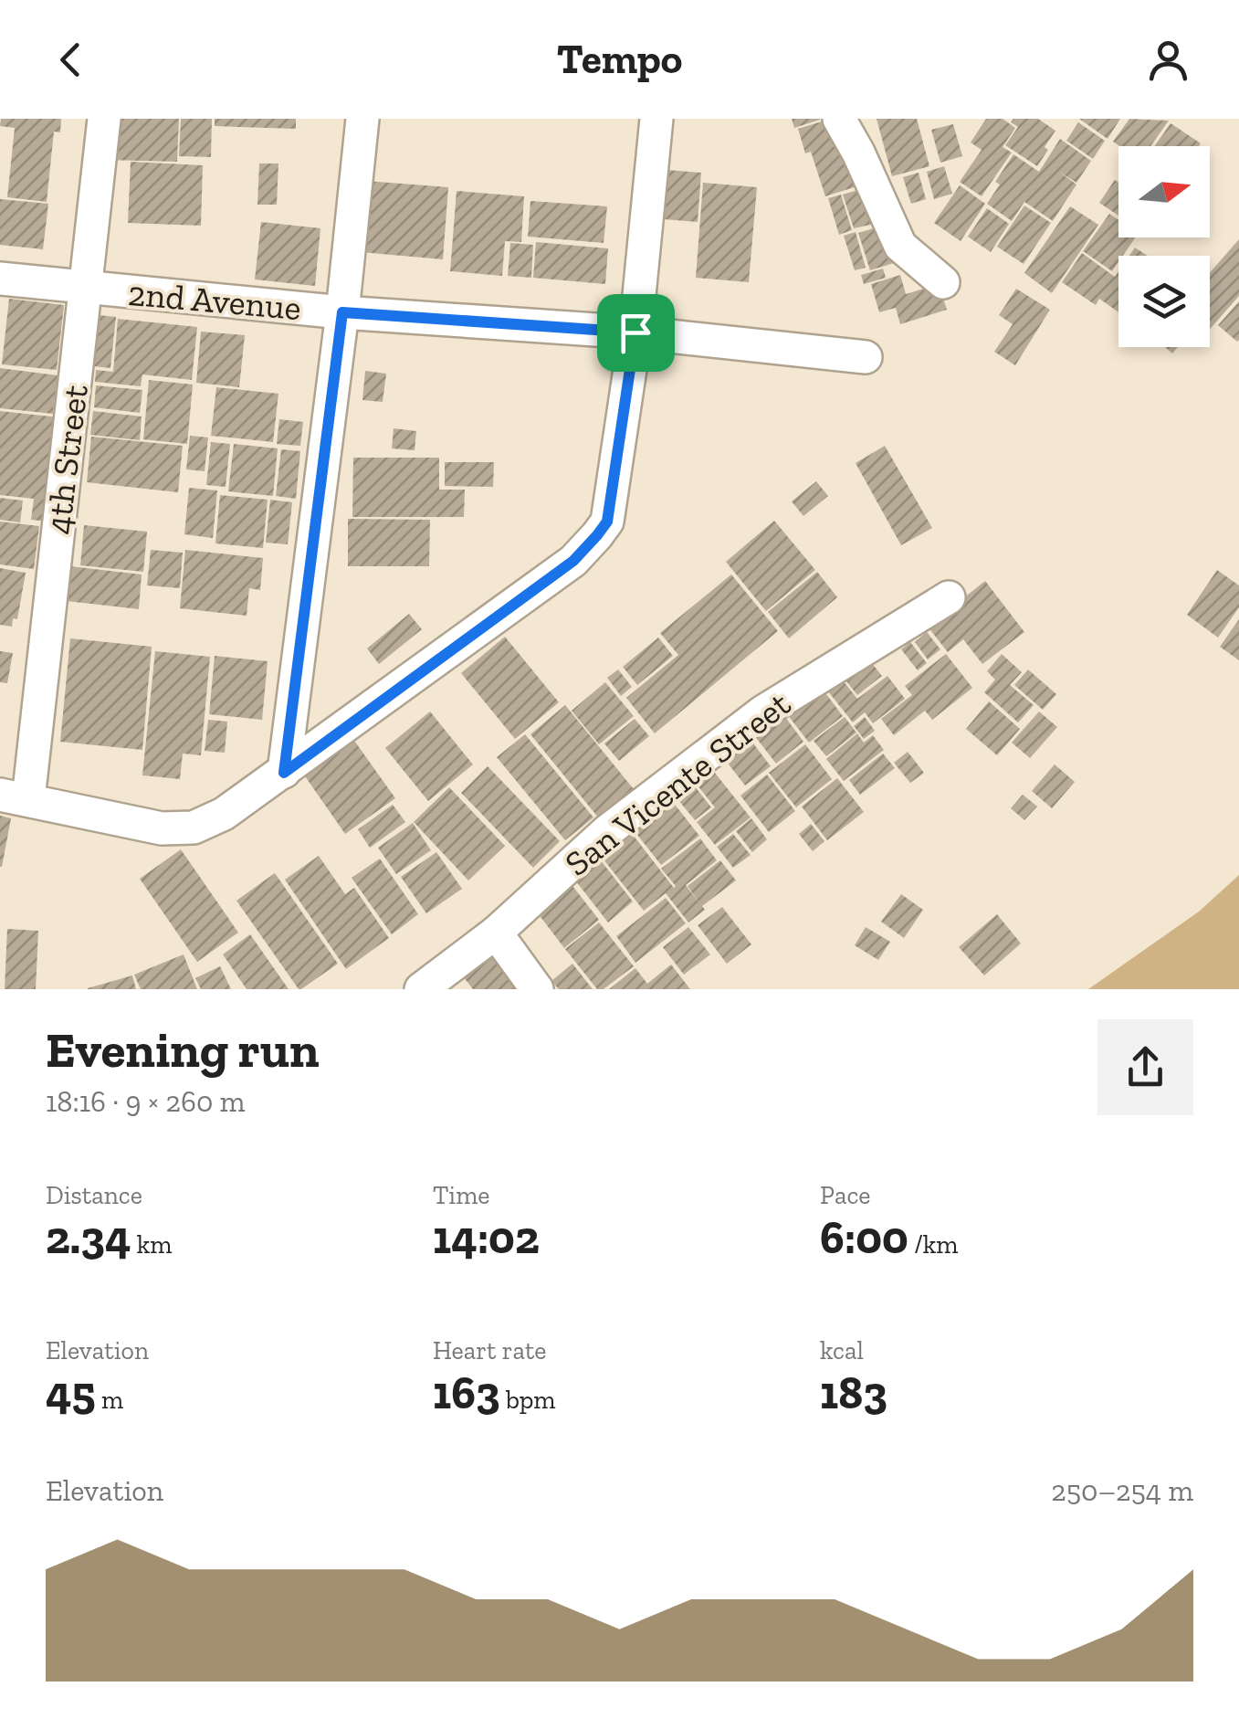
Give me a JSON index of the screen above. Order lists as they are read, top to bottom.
{
  "streets": {
    "street": ["2nd Avenue", "4th Street", "San Vicente Street"]
  },
  "crossings": [
    ["2nd Avenue", "4th Street"]
  ],
  "north": "right",
  "page": {
    "header": "Tempo",
    "heading": ["Evening run", "18:16 · 9 × 260 m"],
    "stats": [
      ["Distance", "2.34 km"],
      ["Time", "14:02"],
      ["Pace", "6:00 /km"],
      ["Elevation", "45 m"],
      ["Heart rate", "163 bpm"],
      ["kcal", "183"]
    ],
    "chart": ["Elevation", "250–254 m"]
  }
}
